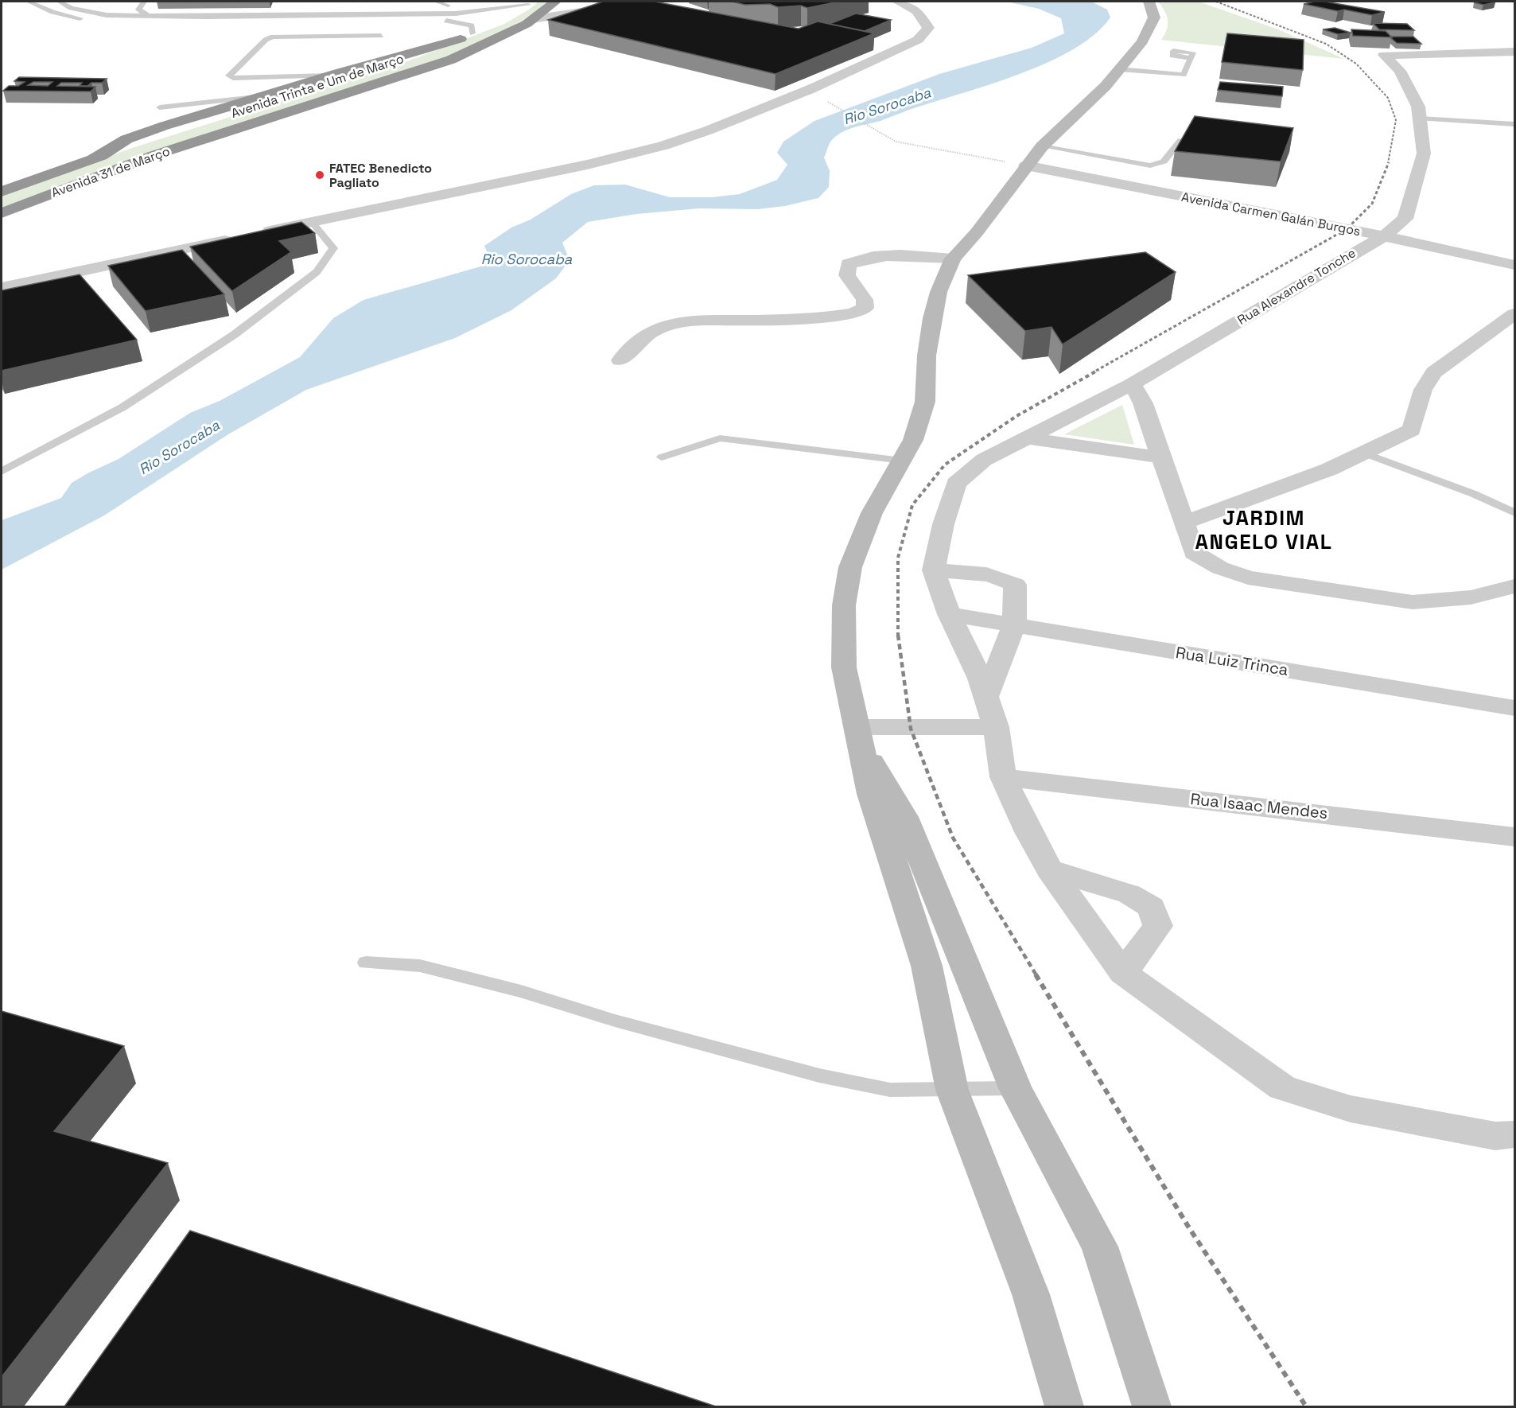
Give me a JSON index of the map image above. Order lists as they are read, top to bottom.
{
  "streets": {
    "highway": ["Avenida Trinta e Um de Março", "Avenida 31 de Março"],
    "street": [
      "Avenida Carmen Galán Burgos",
      "Rua Alexandre Tonche",
      "Rua Luiz Trinca",
      "Rua Isaac Mendes"
    ]
  },
  "crossings": [
    ["Avenida Trinta e Um de Março", "Avenida 31 de Março"],
    ["Avenida Carmen Galán Burgos", "Rua Alexandre Tonche"]
  ],
  "districts": ["JARDIM ANGELO VIAL"],
  "water": ["Rio Sorocaba"],
  "places": ["FATEC Benedicto Pagliato"]
}
